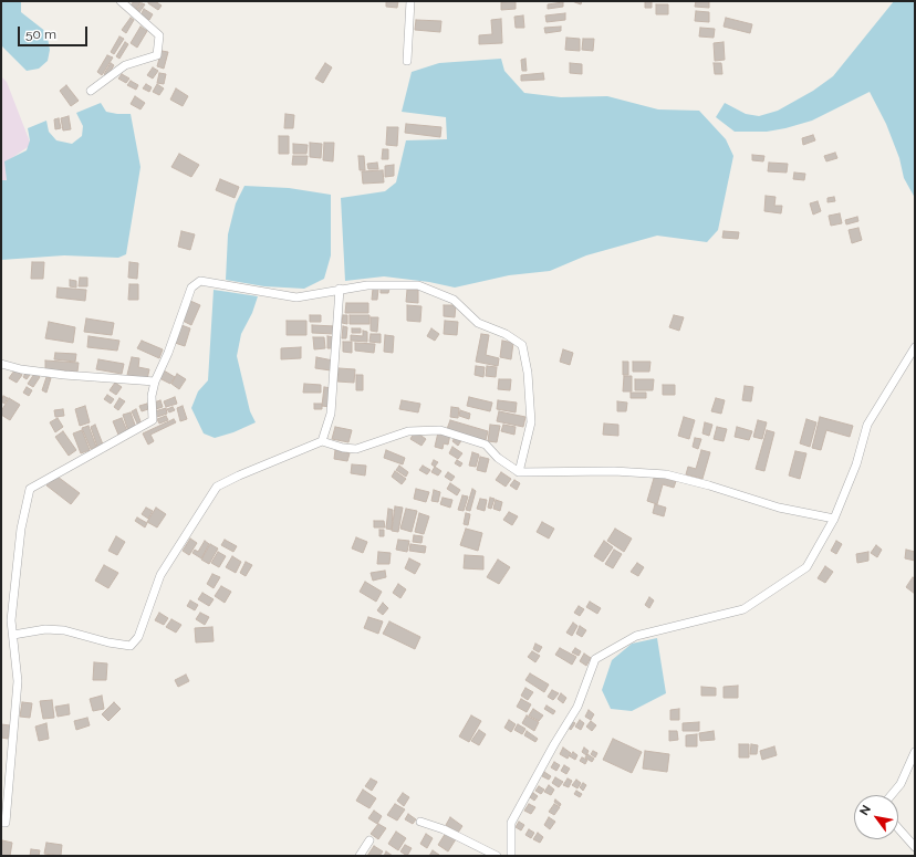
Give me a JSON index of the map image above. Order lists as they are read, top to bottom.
{
  "scale_bar": "50 m",
  "north": "top left"
}
